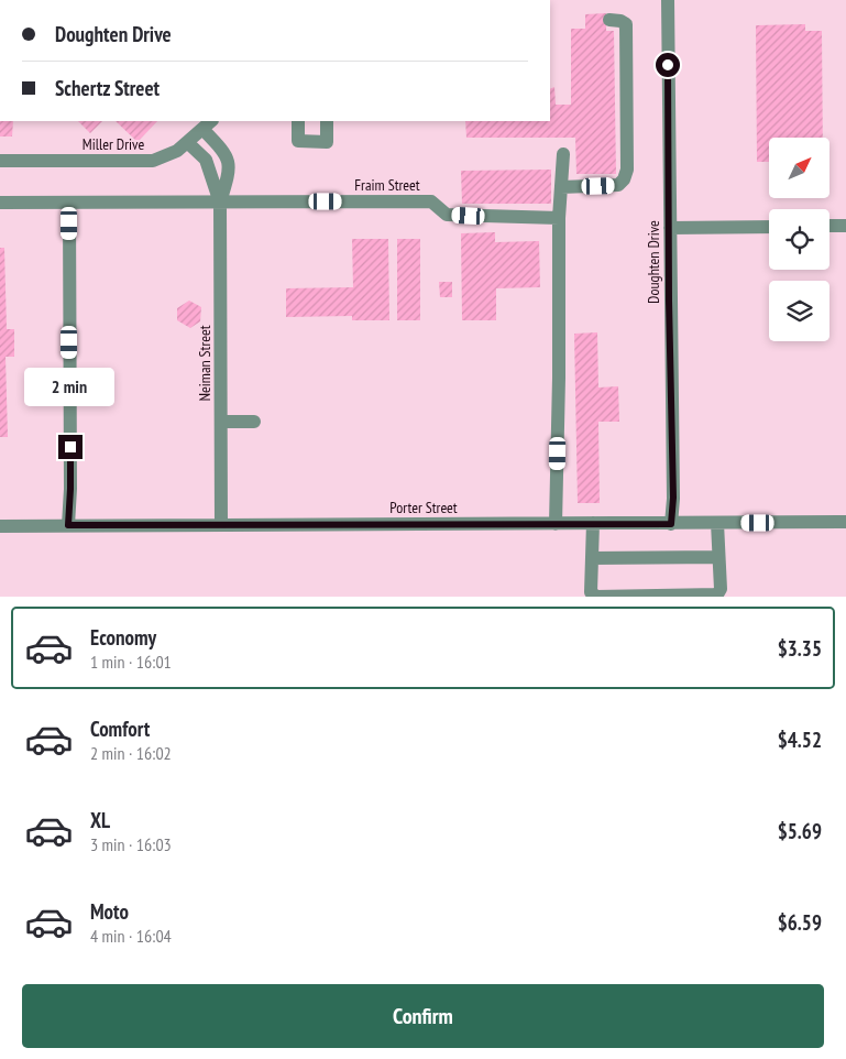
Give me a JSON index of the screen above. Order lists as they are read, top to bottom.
{
  "streets": {
    "street": [
      "Miller Drive",
      "Fraim Street",
      "Doughten Drive",
      "Neiman Street",
      "Porter Street"
    ]
  },
  "crossings": [
    ["Miller Drive", "Neiman Street"],
    ["Fraim Street", "Neiman Street"],
    ["Doughten Drive", "Porter Street"],
    ["Neiman Street", "Porter Street"]
  ],
  "north": "top right",
  "page": {
    "banner": ["Doughten Drive", "Schertz Street"],
    "bubble": "2 min",
    "list": [
      {
        "name": "Economy",
        "note": "1 min · 16:01",
        "value": "$3.35"
      },
      {
        "name": "Comfort",
        "note": "2 min · 16:02",
        "value": "$4.52"
      },
      {
        "name": "XL",
        "note": "3 min · 16:03",
        "value": "$5.69"
      },
      {
        "name": "Moto",
        "note": "4 min · 16:04",
        "value": "$6.59"
      }
    ],
    "buttons": "Confirm"
  }
}
